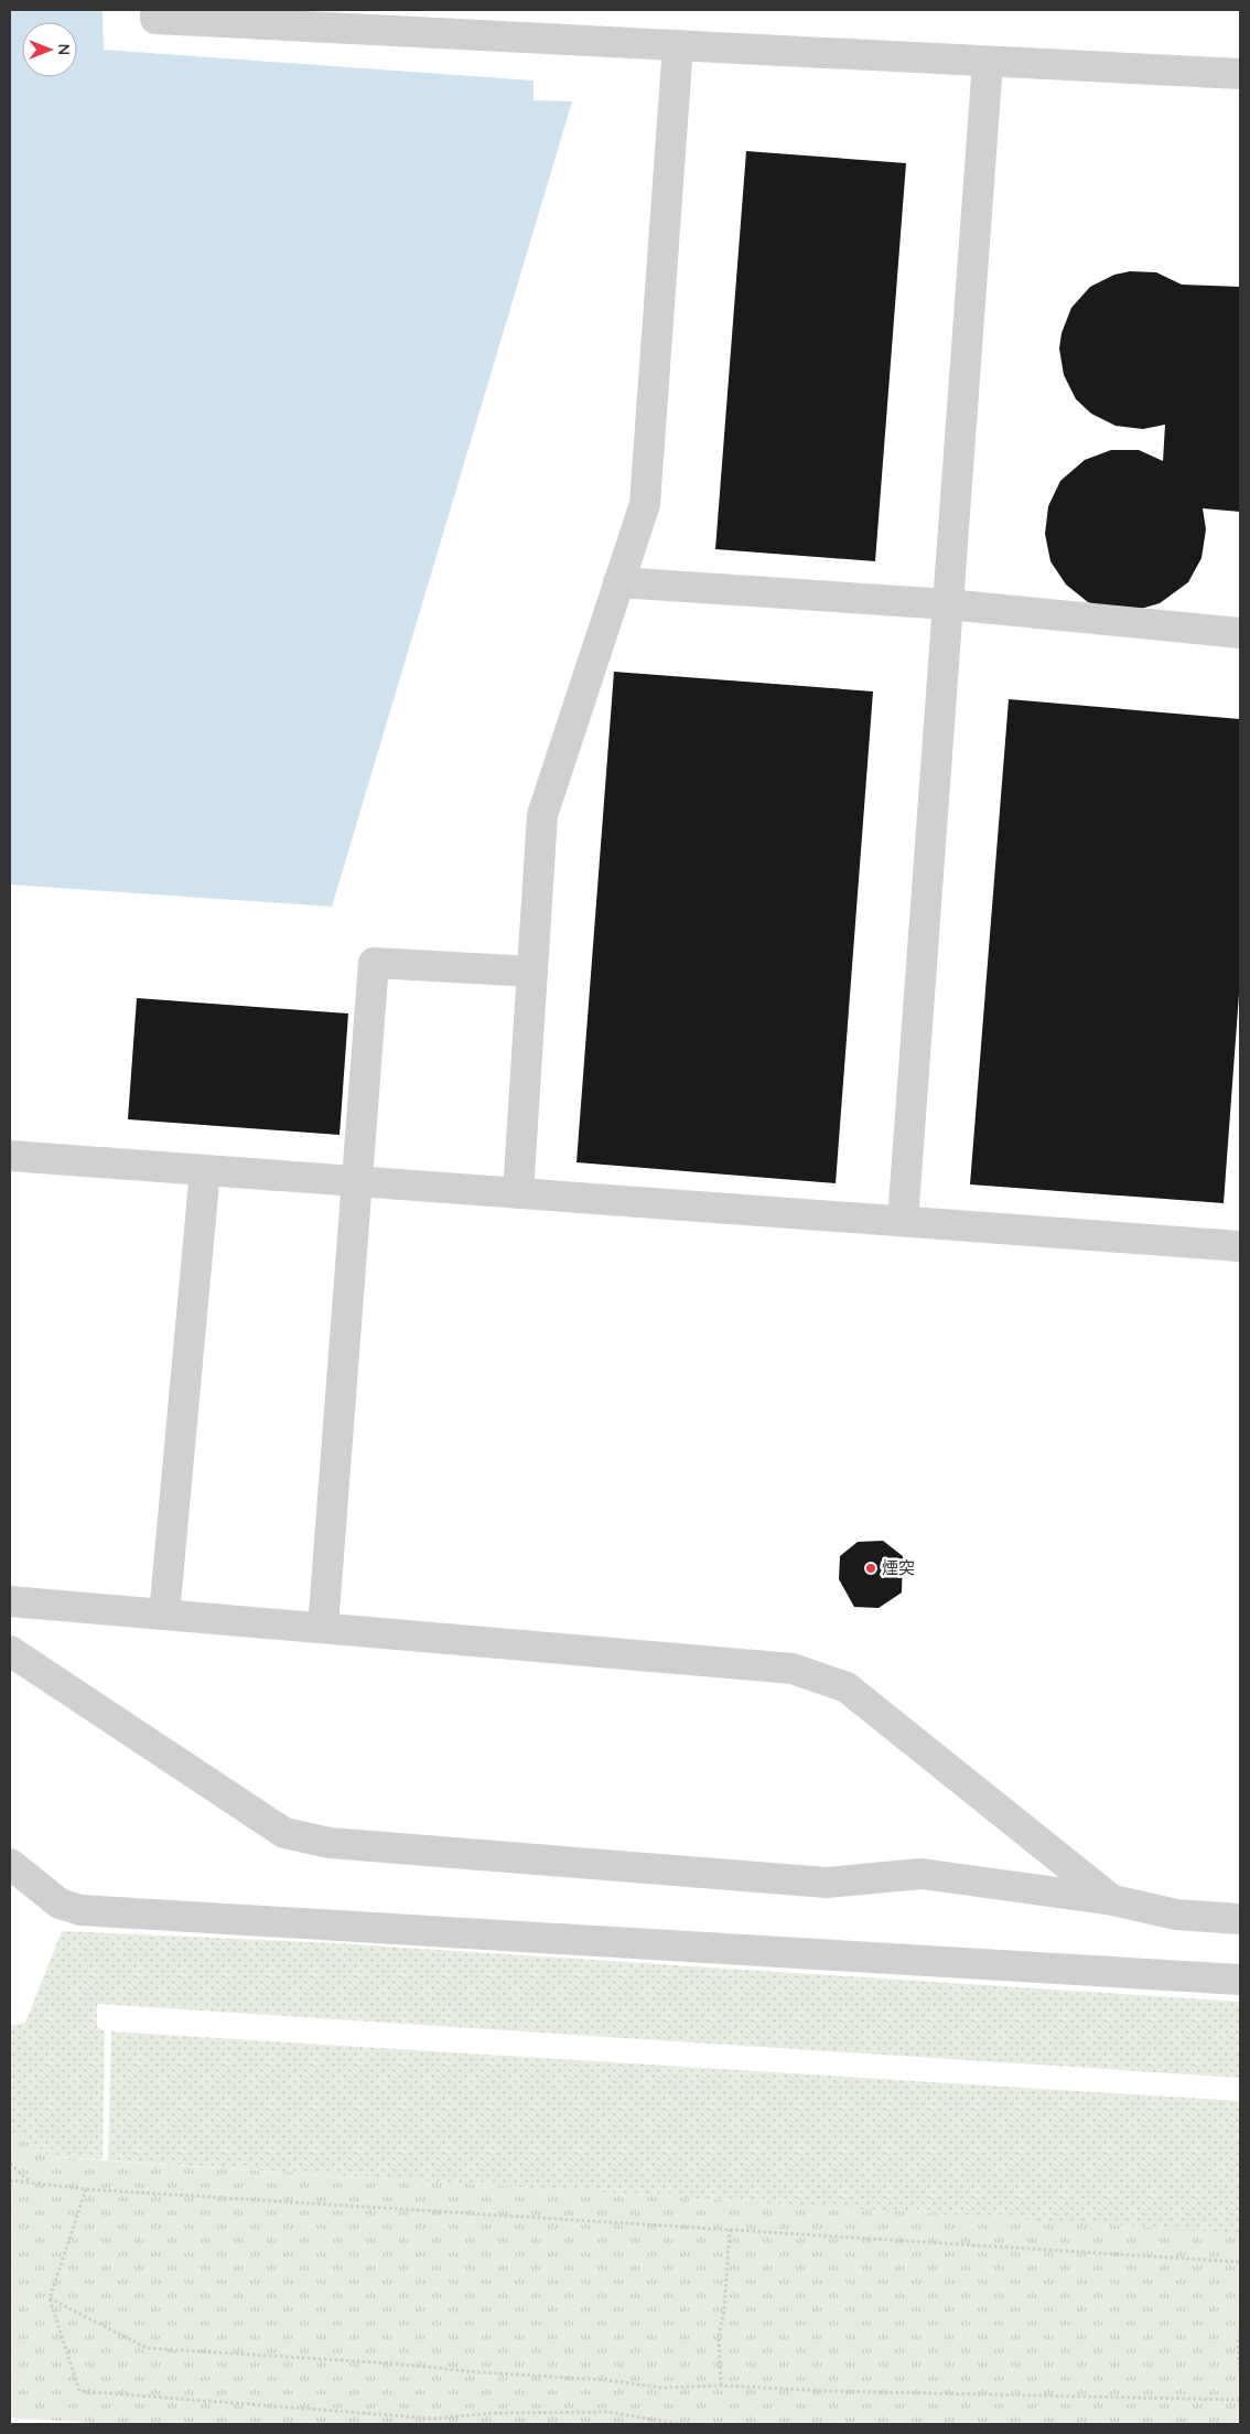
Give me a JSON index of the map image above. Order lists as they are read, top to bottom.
{
  "places": ["煙突"],
  "north": "right"
}
